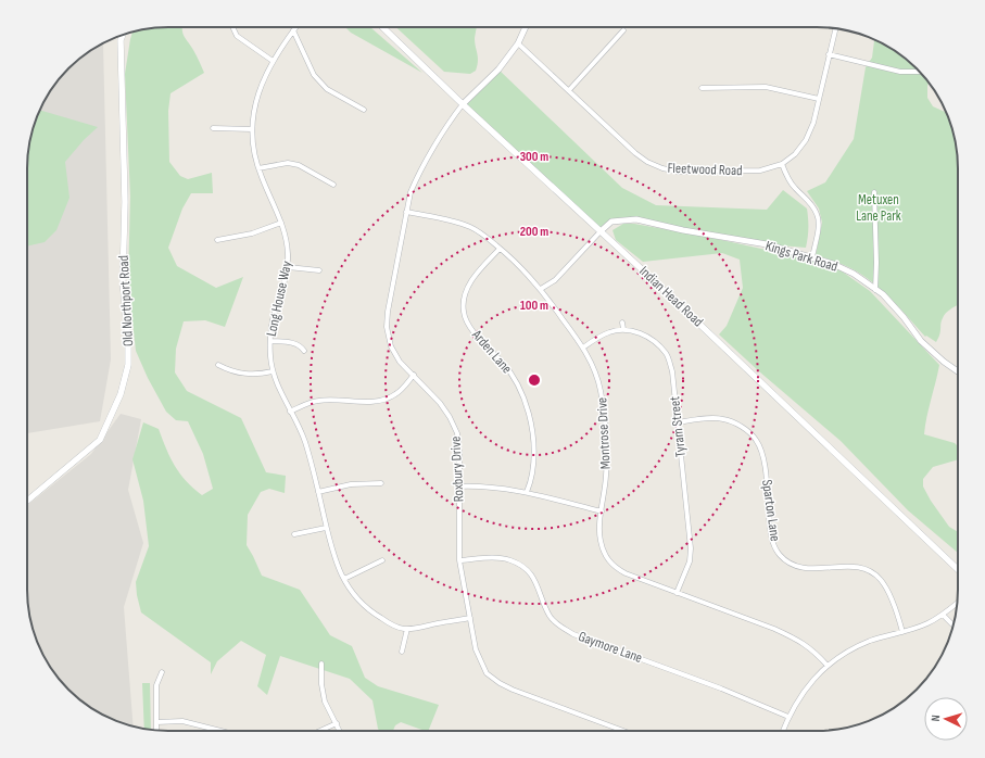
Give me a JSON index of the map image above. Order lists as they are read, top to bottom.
{
  "streets": {
    "main road": ["Indian Head Road", "Old Northport Road"],
    "street": [
      "Fleetwood Road",
      "Kings Park Road",
      "Long House Way",
      "Arden Lane",
      "Tyram Street",
      "Montrose Drive",
      "Roxbury Drive",
      "Sparton Lane",
      "Gaymore Lane"
    ]
  },
  "crossings": [
    ["Kings Park Road", "Indian Head Road"],
    ["Indian Head Road", "Roxbury Drive"],
    ["Arden Lane", "Montrose Drive"],
    ["Tyram Street", "Montrose Drive"],
    ["Tyram Street", "Sparton Lane"],
    ["Montrose Drive", "Roxbury Drive"],
    ["Roxbury Drive", "Gaymore Lane"]
  ],
  "parks": ["Metuxen Lane Park"],
  "north": "left",
  "rings": ["300 m", "200 m", "100 m"]
}
